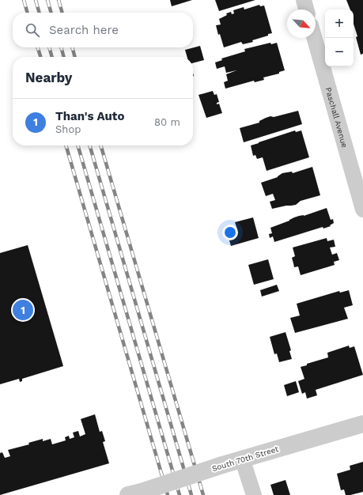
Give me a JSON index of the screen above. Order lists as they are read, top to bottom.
{
  "streets": {
    "street": ["Paschall Avenue", "South 70th Street"]
  },
  "north": "bottom right",
  "page": {
    "map_buttons": ["+", "−"],
    "search": "Search here",
    "heading": "Nearby",
    "list": [
      {
        "mark": "1",
        "name": "Than's Auto",
        "note": "Shop",
        "value": "80 m"
      }
    ],
    "pins": "1"
  }
}
